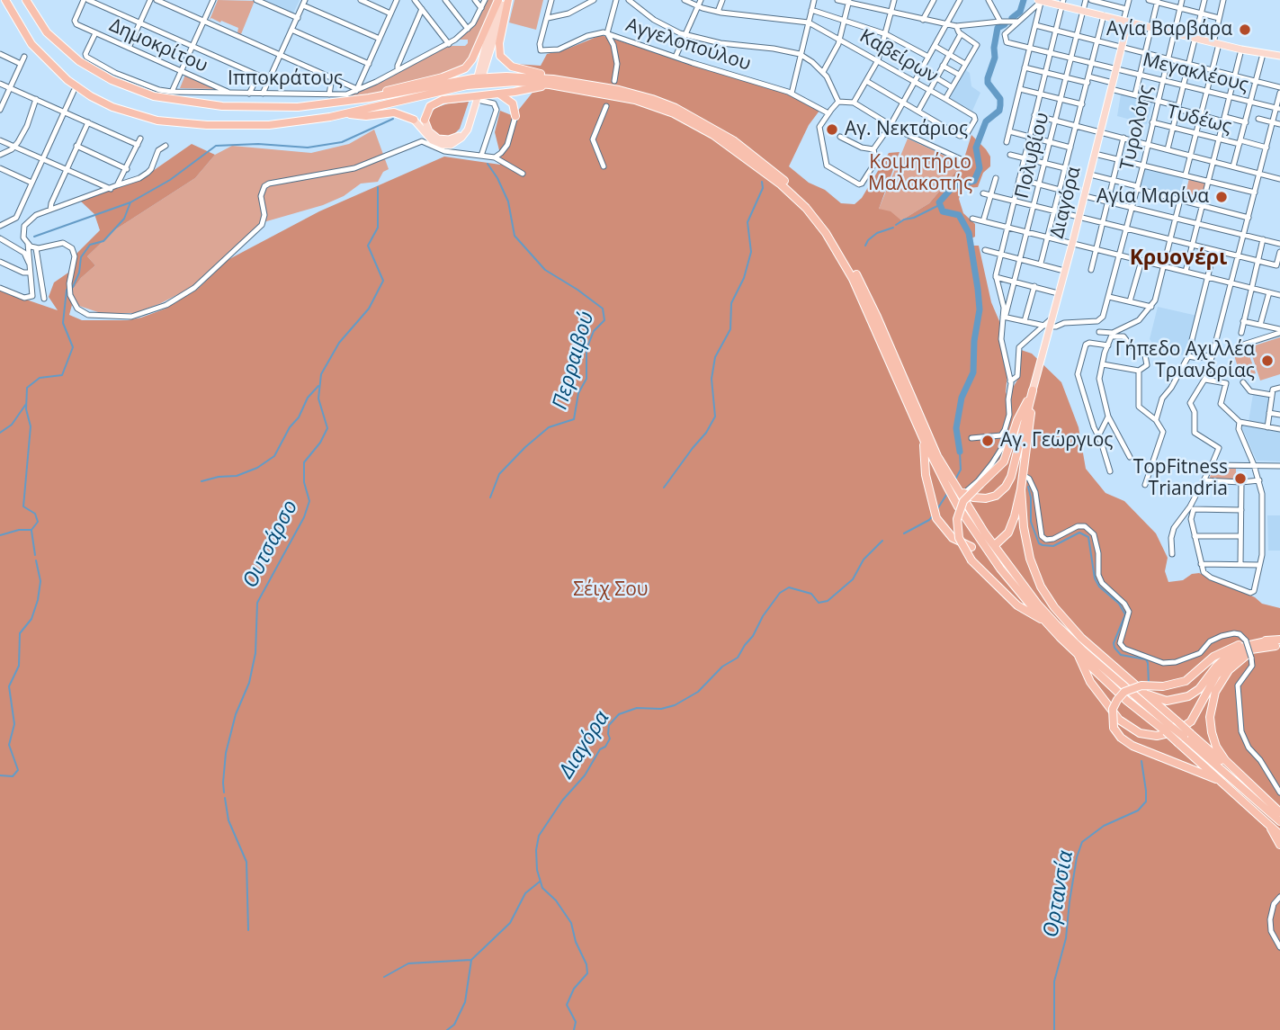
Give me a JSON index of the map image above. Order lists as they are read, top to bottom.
{
  "streets": {
    "main road": ["Διαγόρα"],
    "street": [
      "Αγγελοπούλου",
      "Δημοκρίτου",
      "Καβείρων",
      "Μεγακλέους",
      "Ιπποκράτους",
      "Τυδέως",
      "Τυρολόης",
      "Πολυβίου"
    ]
  },
  "crossings": [
    ["Δημοκρίτου", "Ιπποκράτους"],
    ["Μεγακλέους", "Τυρολόης"],
    ["Μεγακλέους", "Πολυβίου"],
    ["Μεγακλέους", "Διαγόρα"],
    ["Τυδέως", "Τυρολόης"],
    ["Τυρολόης", "Διαγόρα"]
  ],
  "districts": ["Κρυονέρι"],
  "water": [
    "Περραιβού",
    "Ουτσάρσο",
    "Διαγόρα",
    "Ορτανσία"
  ],
  "parks": ["Κοιμητήριο Μαλακοπής", "Σέιχ Σου"],
  "places": [
    "Αγία Βαρβάρα",
    "Αγ. Νεκτάριος",
    "Αγία Μαρίνα",
    "Γήπεδο Αχιλλέα Τριανδρίας",
    "Αγ. Γεώργιος",
    "TopFitness Triandria"
  ]
}
